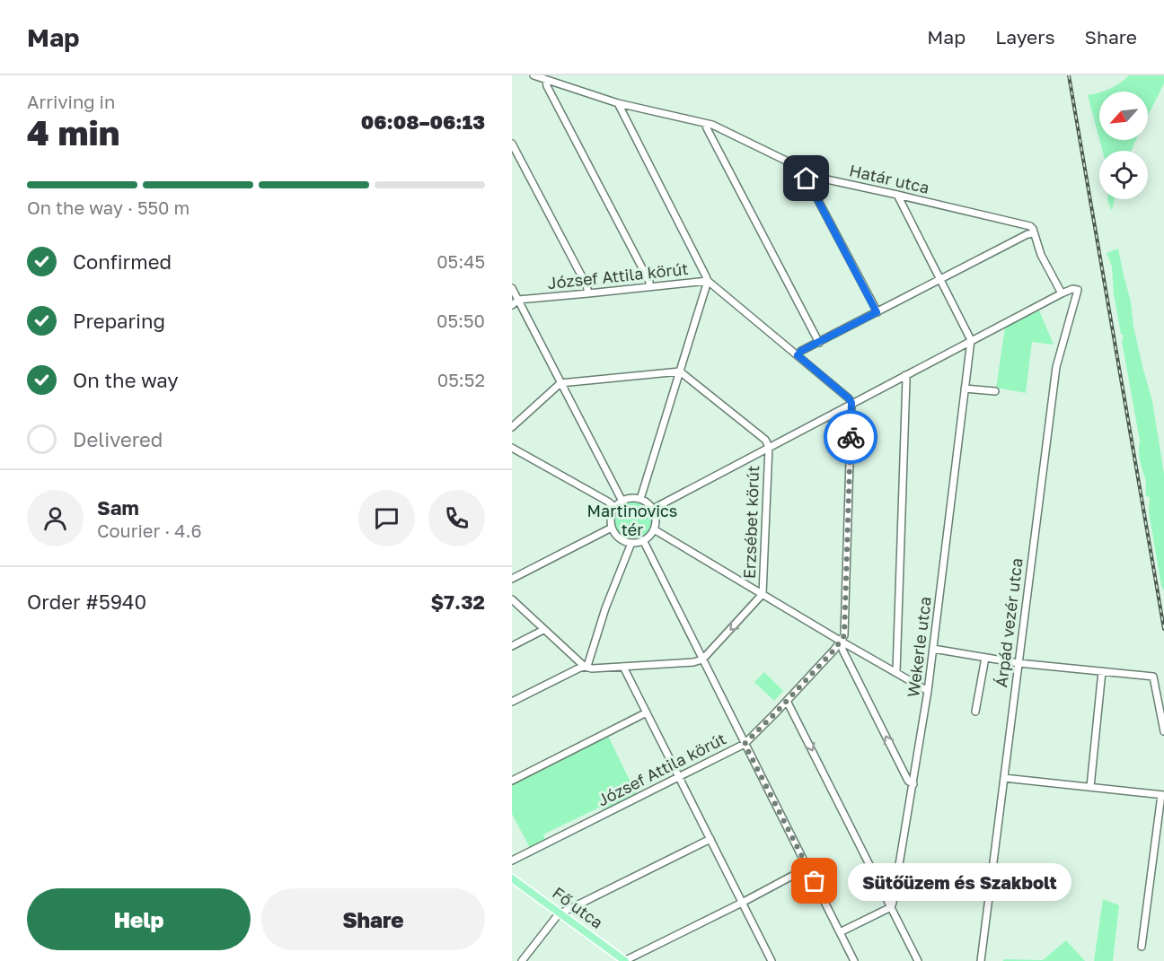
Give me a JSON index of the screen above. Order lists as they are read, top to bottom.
{
  "streets": {
    "main road": ["Fő utca"],
    "street": [
      "Határ utca",
      "József Attila körút",
      "Erzsébet körút",
      "Árpád vezér utca",
      "Wekerle utca"
    ]
  },
  "parks": ["Martinovics tér"],
  "places": ["Sütőüzem és Szakbolt"],
  "north": "bottom left",
  "page": {
    "header": "Map",
    "nav": ["Map", "Layers", "Share"],
    "heading": ["4 min", "Arriving in", "06:08–06:13"],
    "panel": [
      "Sam",
      "Courier · 4.6",
      "Order #5940",
      "$7.32"
    ],
    "bar": "On the way · 550 m",
    "list": [
      ["Confirmed", "05:45"],
      ["Preparing", "05:50"],
      ["On the way", "05:52"],
      "Delivered"
    ],
    "bubble": "Sütőüzem és Szakbolt",
    "buttons": ["Help", "Share"]
  }
}
